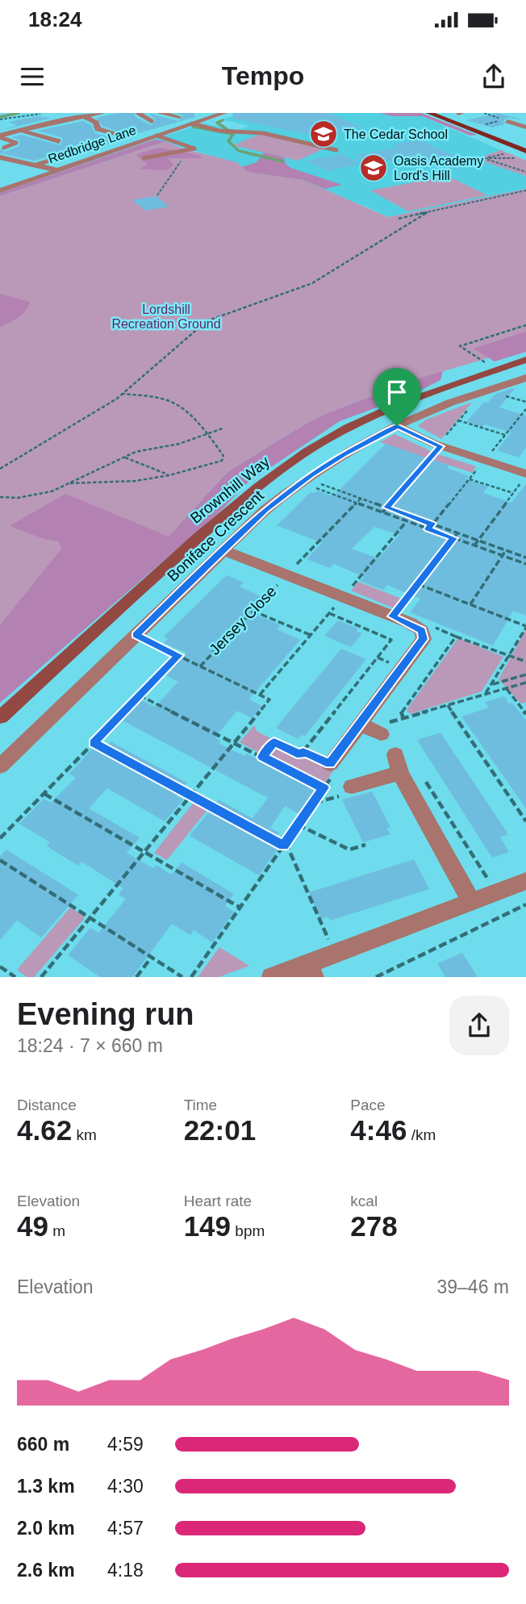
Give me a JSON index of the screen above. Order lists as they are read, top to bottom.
{
  "streets": {
    "street": [
      "Redbridge Lane",
      "Brownhill Way",
      "Boniface Crescent",
      "Jersey Close"
    ]
  },
  "crossings": [
    ["Boniface Crescent", "Jersey Close"]
  ],
  "parks": ["Lordshill Recreation Ground"],
  "places": {
    "school or university": ["The Cedar School", "Oasis Academy Lord's Hill"]
  },
  "page": {
    "status": "18:24",
    "header": "Tempo",
    "heading": ["Evening run", "18:24 · 7 × 660 m"],
    "stats": [
      ["Distance", "4.62 km"],
      ["Time", "22:01"],
      ["Pace", "4:46 /km"],
      ["Elevation", "49 m"],
      ["Heart rate", "149 bpm"],
      ["kcal", "278"]
    ],
    "chart": ["Elevation", "39–46 m"],
    "list": [
      {
        "name": "660 m",
        "note": "4:59"
      },
      {
        "name": "1.3 km",
        "note": "4:30"
      },
      {
        "name": "2.0 km",
        "note": "4:57"
      },
      {
        "name": "2.6 km",
        "note": "4:18"
      }
    ]
  }
}
